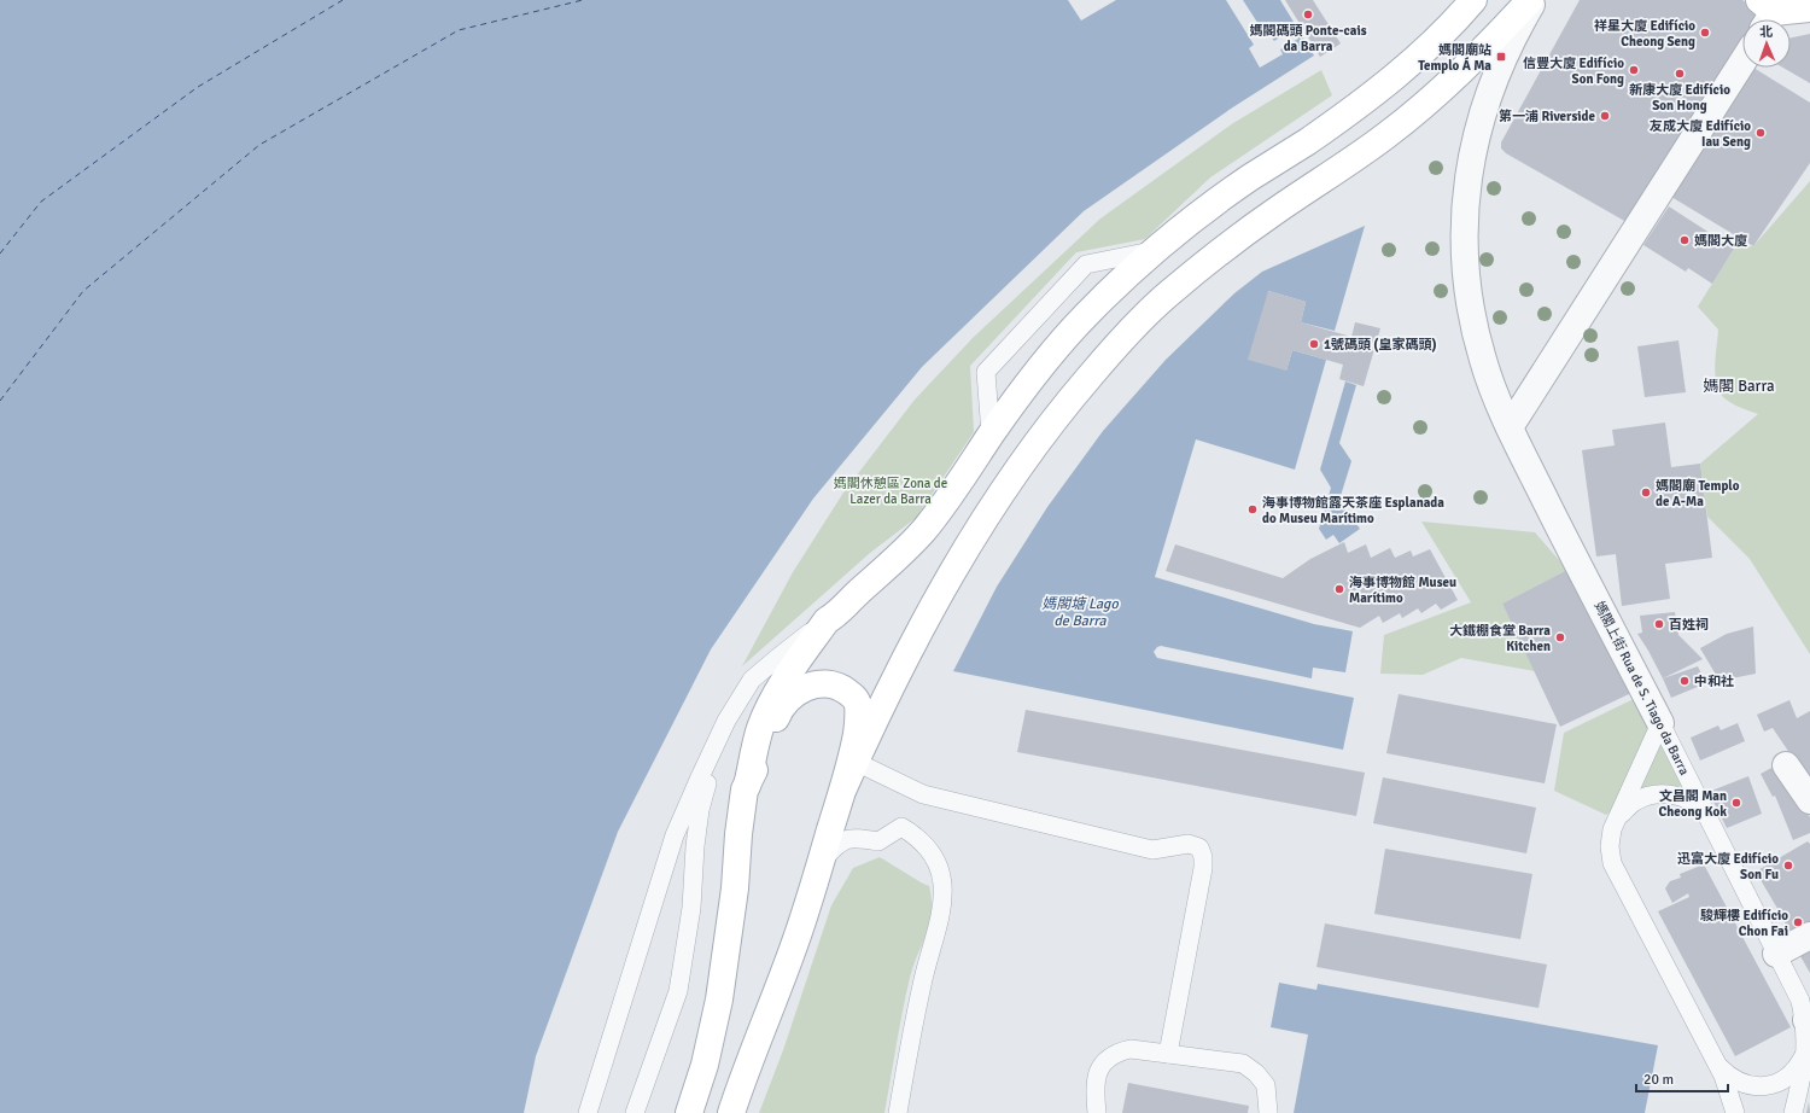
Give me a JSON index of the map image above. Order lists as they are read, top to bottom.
{
  "streets": {
    "street": ["媽閣上街 Rua de S. Tiago da Barra"]
  },
  "districts": ["媽閣 Barra"],
  "water": ["媽閣塘 Lago de Barra"],
  "parks": ["媽閣休憩區 Zona de Lazer da Barra"],
  "places": {
    "other": [
      "媽閣碼頭 Ponte-cais da Barra",
      "祥星大廈 Edifício Cheong Seng",
      "信豐大廈 Edifício Son Fong",
      "新康大廈 Edifício Son Hong",
      "第一浦 Riverside",
      "友成大廈 Edifício Iau Seng",
      "媽閣大廈",
      "1號碼頭 (皇家碼頭)",
      "媽閣廟 Templo de A-Ma",
      "海事博物館露天茶座 Esplanada do Museu Marítimo",
      "海事博物館 Museu Marítimo",
      "百姓祠",
      "大鐵棚食堂 Barra Kitchen",
      "中和社",
      "文昌閣 Man Cheong Kok",
      "迅富大廈 Edifício Son Fu",
      "駿輝樓 Edifício Chon Fai"
    ],
    "transit": ["媽閣廟站 Templo Á Ma"]
  },
  "scale_bar": "20 m",
  "north": "top"
}
